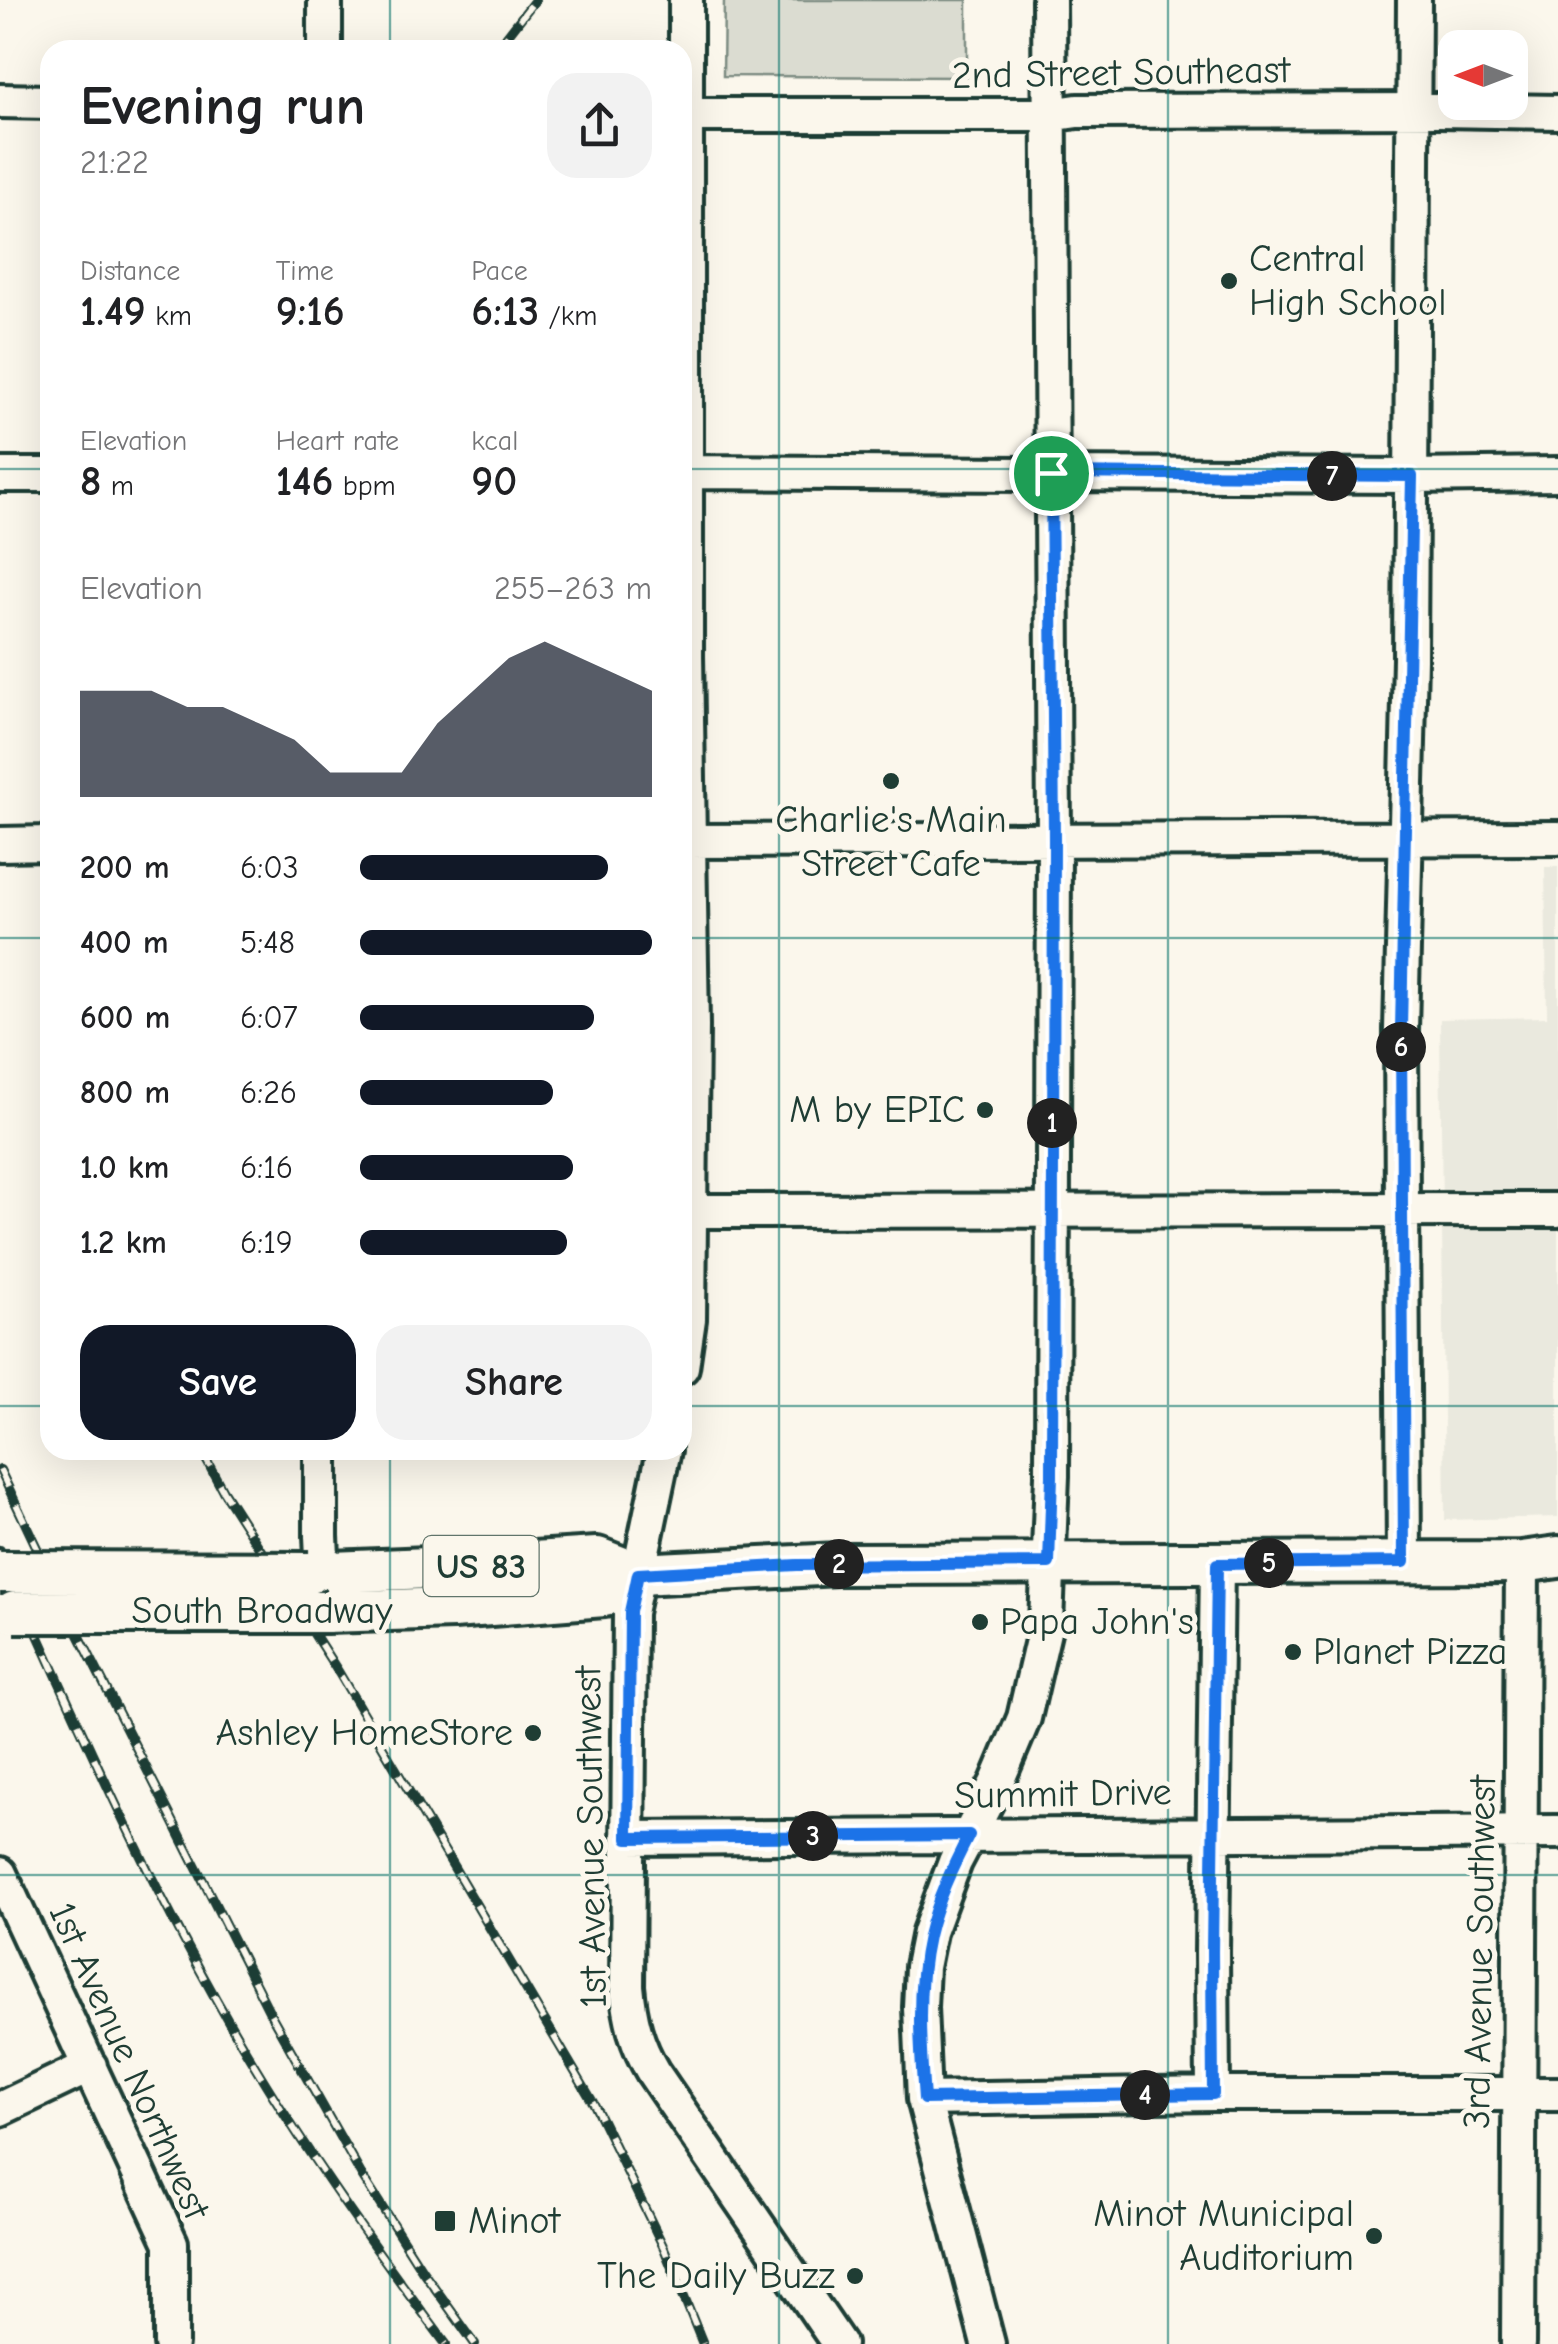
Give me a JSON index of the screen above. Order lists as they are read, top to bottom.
{
  "streets": {
    "main road": ["US 83", "South Broadway"],
    "street": [
      "2nd Street Southeast",
      "Summit Drive",
      "1st Avenue Southwest",
      "3rd Avenue Southwest",
      "1st Avenue Northwest"
    ]
  },
  "crossings": [
    ["South Broadway", "1st Avenue Southwest"],
    ["South Broadway", "3rd Avenue Southwest"],
    ["Summit Drive", "1st Avenue Southwest"],
    ["Summit Drive", "3rd Avenue Southwest"]
  ],
  "places": {
    "other": [
      "Central High School",
      "Charlie's Main Street Cafe",
      "M by EPIC",
      "Papa John's",
      "Planet Pizza",
      "Ashley HomeStore",
      "Minot Municipal Auditorium",
      "The Daily Buzz"
    ],
    "transit": ["Minot"]
  },
  "north": "left",
  "page": {
    "heading": ["Evening run", "21:22"],
    "stats": [
      ["Distance", "1.49 km"],
      ["Time", "9:16"],
      ["Pace", "6:13 /km"],
      ["Elevation", "8 m"],
      ["Heart rate", "146 bpm"],
      ["kcal", "90"]
    ],
    "pins": [
      "7",
      "6",
      "1",
      "5",
      "2",
      "3",
      "4"
    ],
    "chart": ["Elevation", "255–263 m"],
    "list": [
      {
        "name": "200 m",
        "note": "6:03"
      },
      {
        "name": "400 m",
        "note": "5:48"
      },
      {
        "name": "600 m",
        "note": "6:07"
      },
      {
        "name": "800 m",
        "note": "6:26"
      },
      {
        "name": "1.0 km",
        "note": "6:16"
      },
      {
        "name": "1.2 km",
        "note": "6:19"
      }
    ],
    "buttons": ["Save", "Share"]
  }
}
